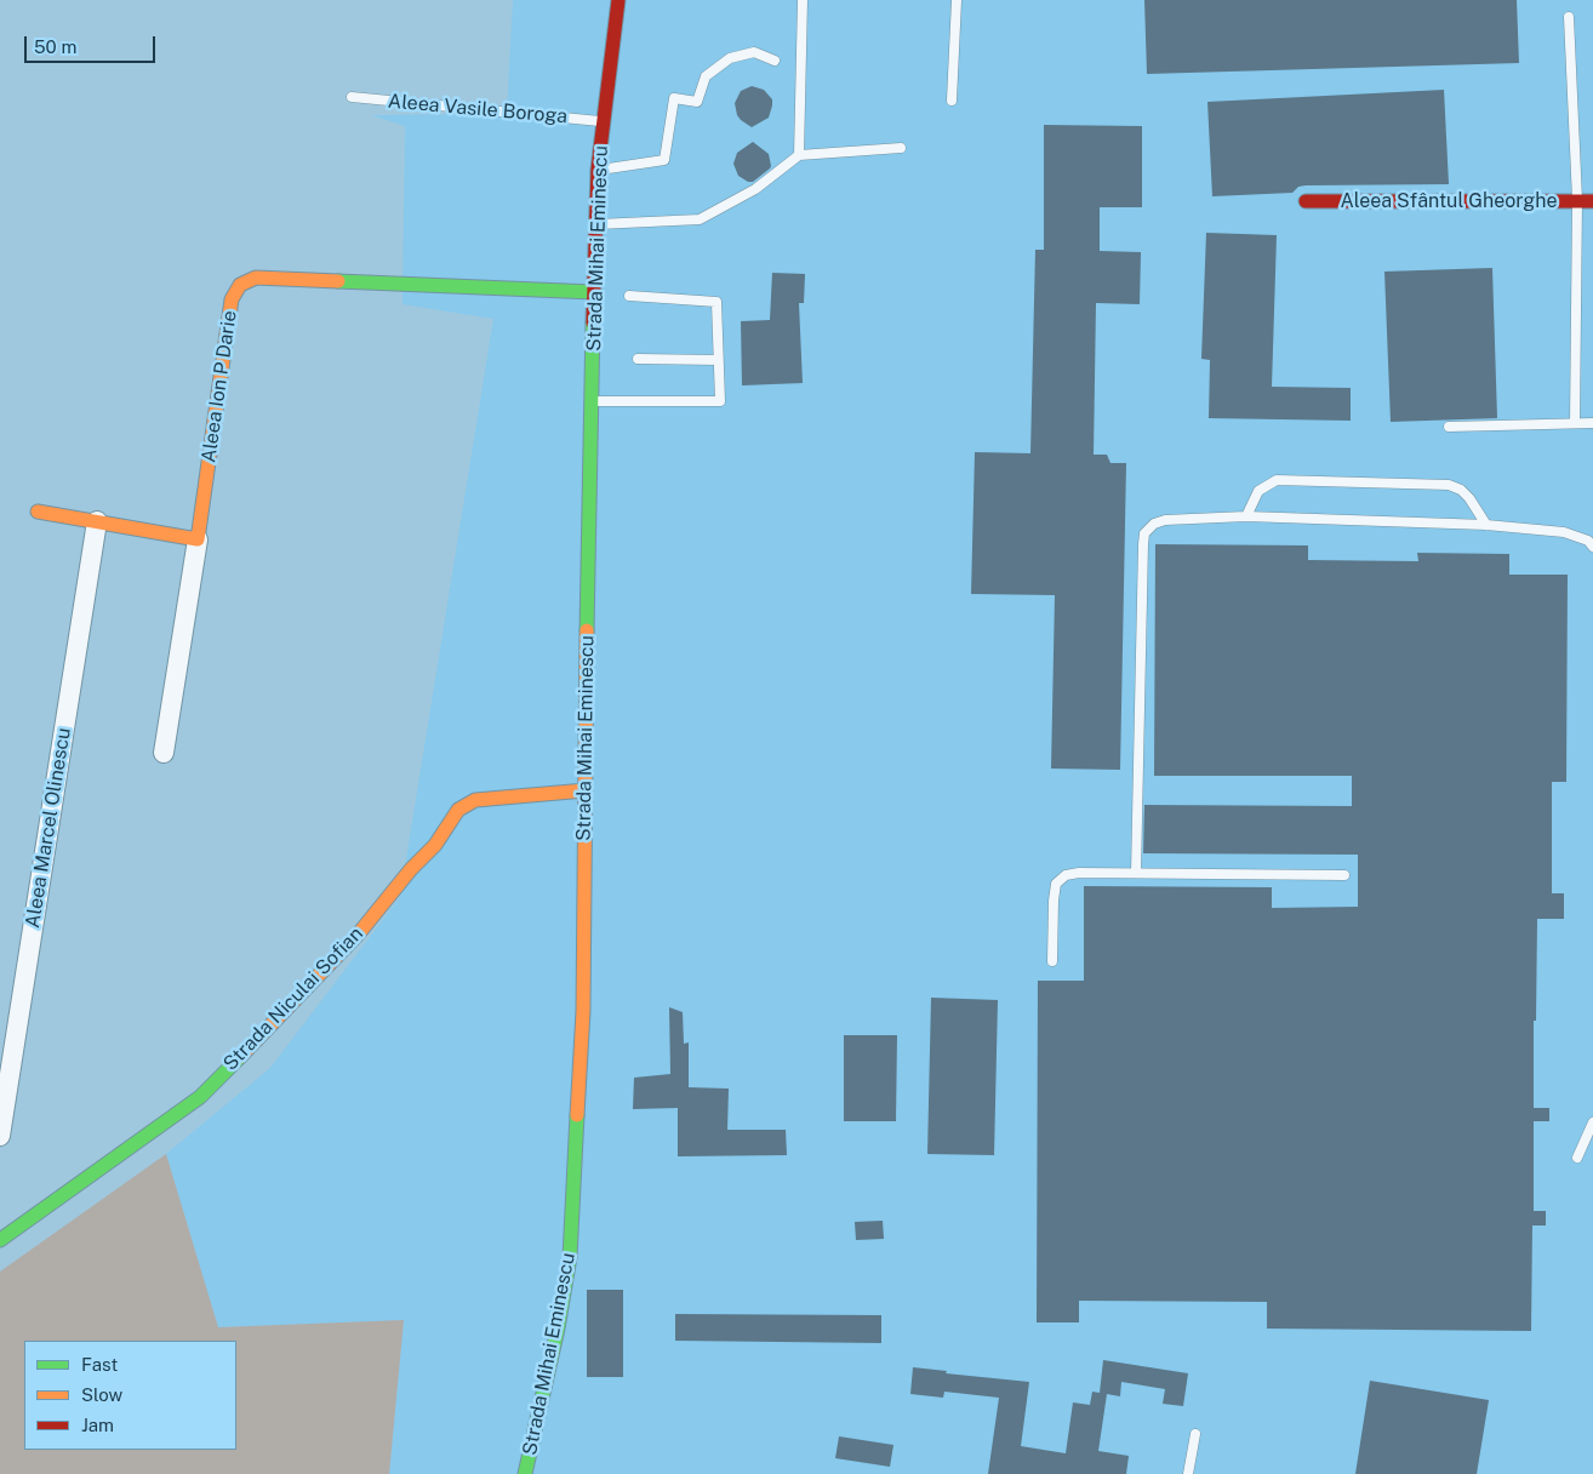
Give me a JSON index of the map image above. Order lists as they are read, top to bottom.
{
  "streets": {
    "street": [
      "Aleea Sfântul Gheorghe",
      "Strada Mihai Eminescu",
      "Aleea Ion P Darie",
      "Aleea Marcel Olinescu",
      "Strada Niculai Sofian"
    ],
    "lane": ["Aleea Vasile Boroga"]
  },
  "crossings": [
    ["Aleea Vasile Boroga", "Strada Mihai Eminescu"],
    ["Strada Mihai Eminescu", "Aleea Ion P Darie"],
    ["Strada Mihai Eminescu", "Strada Niculai Sofian"]
  ],
  "legend": ["Fast", "Slow", "Jam"],
  "scale_bar": "50 m"
}
